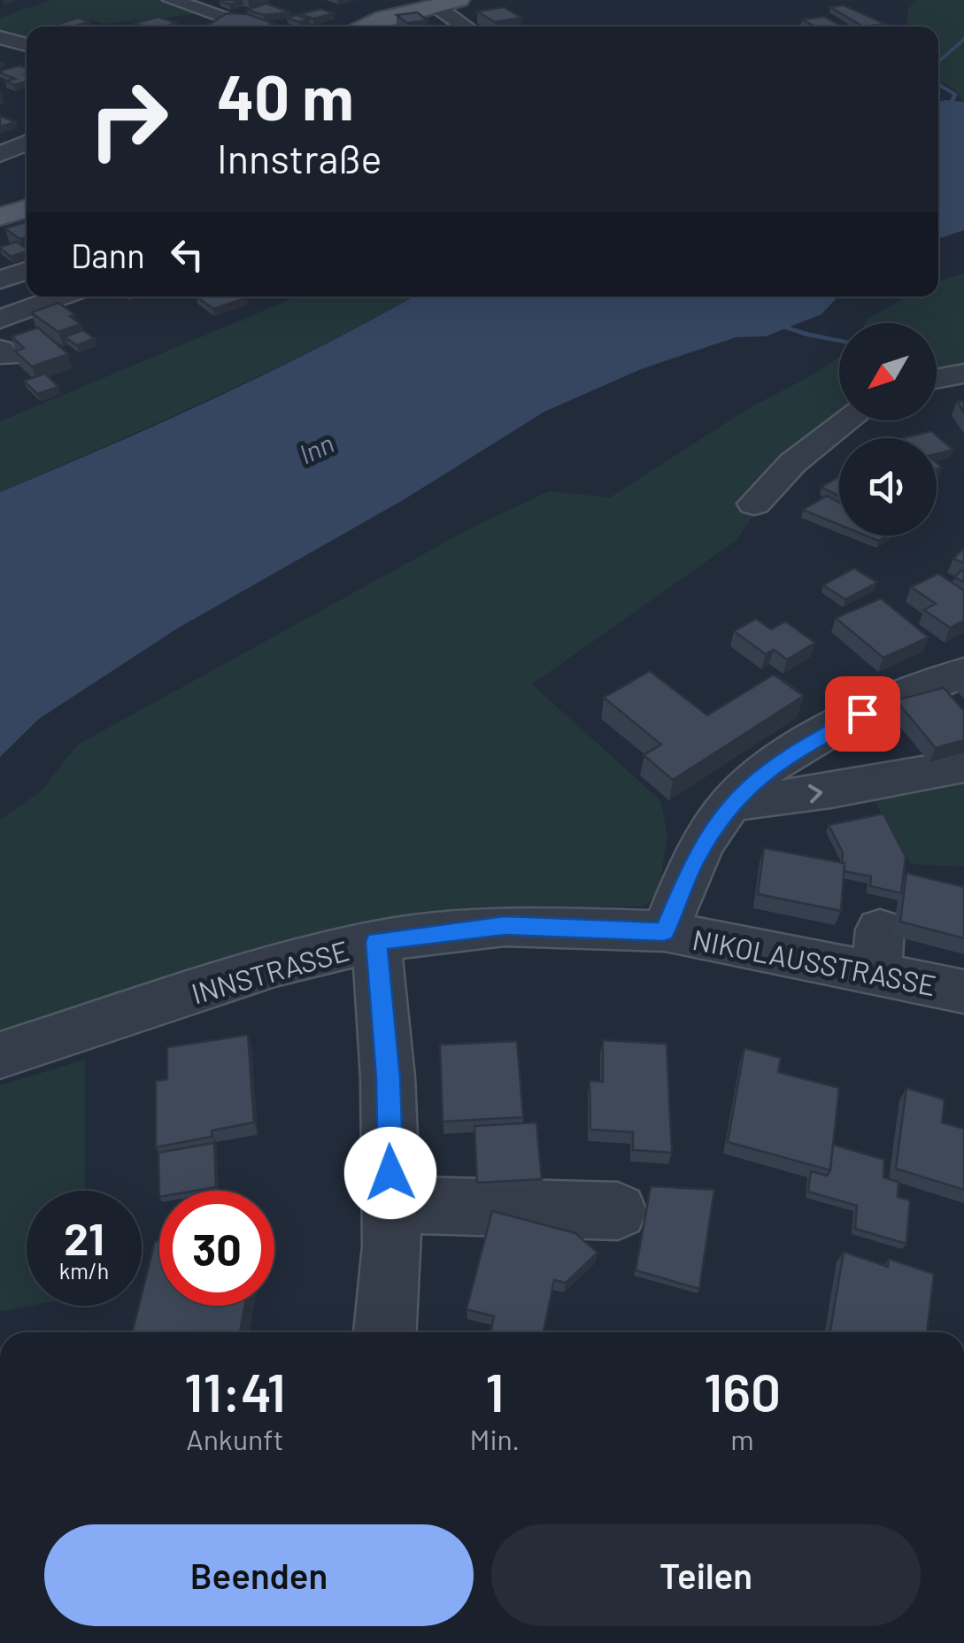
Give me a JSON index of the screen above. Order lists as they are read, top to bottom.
{
  "streets": {
    "street": ["NIKOLAUSSTRASSE", "INNSTRASSE"]
  },
  "crossings": [
    ["NIKOLAUSSTRASSE", "INNSTRASSE"]
  ],
  "water": ["Inn"],
  "north": "bottom left",
  "page": {
    "turn": ["40 m", "Innstraße"],
    "then": "Dann",
    "speed": "21 km/h",
    "limit": "30",
    "eta": [
      "11:41",
      "Ankunft",
      "1",
      "Min.",
      "160",
      "m"
    ],
    "buttons": ["Beenden", "Teilen"]
  }
}
